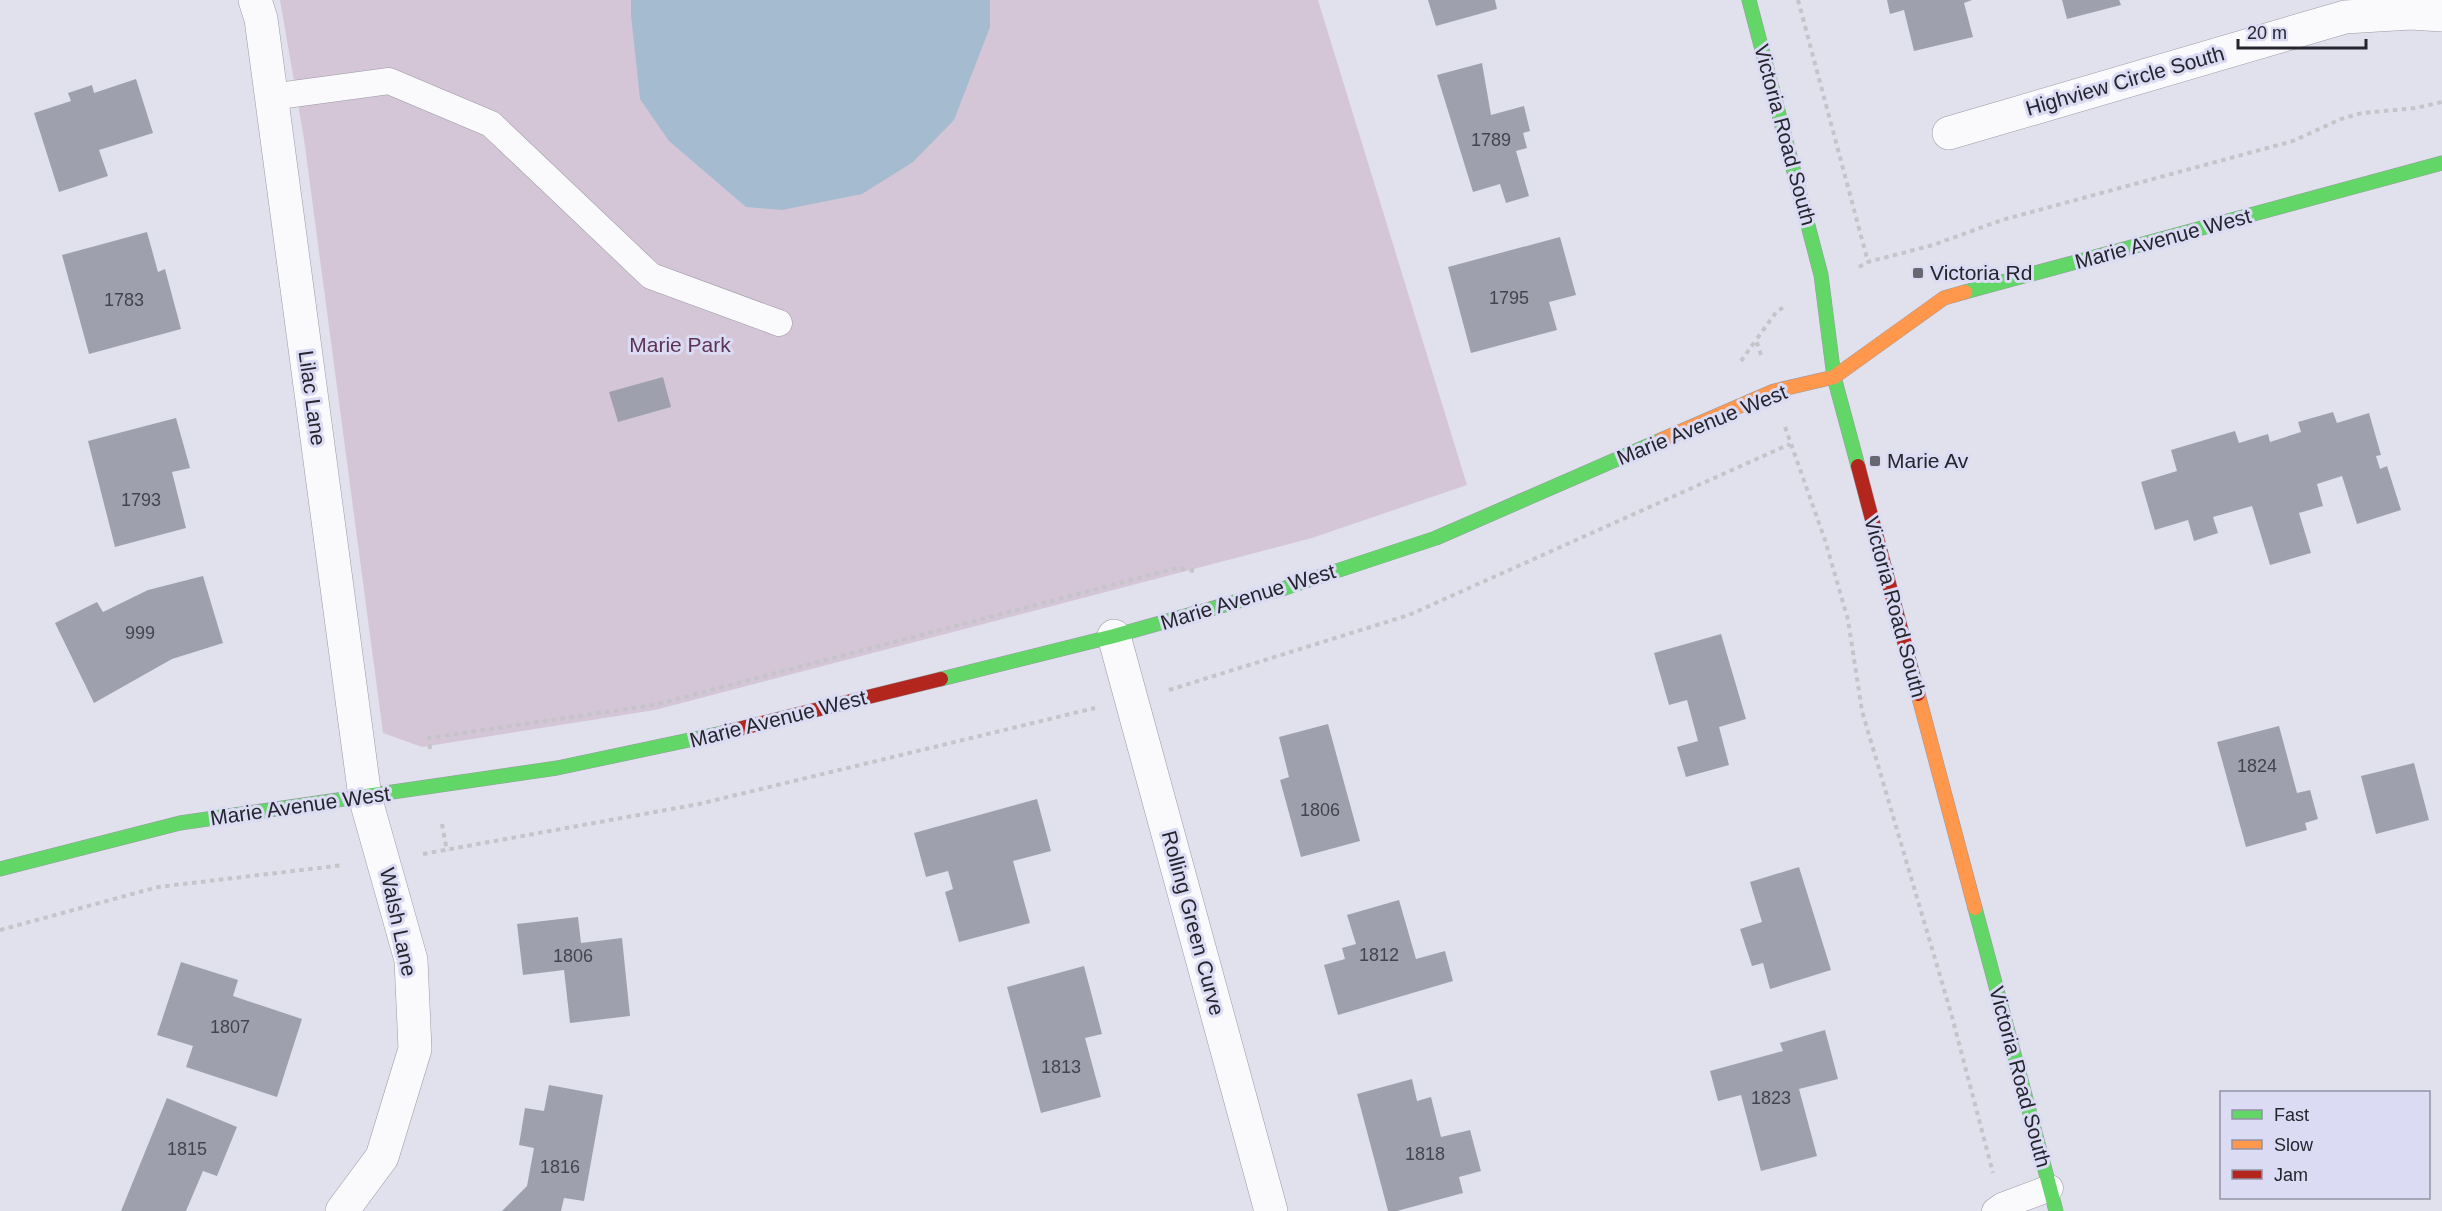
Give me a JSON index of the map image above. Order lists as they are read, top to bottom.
{
  "streets": {
    "street": [
      "Highview Circle South",
      "Victoria Road South",
      "Marie Avenue West",
      "Lilac Lane",
      "Walsh Lane",
      "Rolling Green Curve"
    ]
  },
  "crossings": [
    ["Victoria Road South", "Marie Avenue West"],
    ["Marie Avenue West", "Lilac Lane"],
    ["Marie Avenue West", "Walsh Lane"],
    ["Marie Avenue West", "Rolling Green Curve"],
    ["Lilac Lane", "Walsh Lane"]
  ],
  "parks": ["Marie Park"],
  "places": {
    "transit": ["Victoria Rd", "Marie Av"]
  },
  "house_numbers": [
    "1789",
    "1795",
    "1783",
    "1793",
    "999",
    "1824",
    "1806",
    "1812",
    "1806",
    "1807",
    "1813",
    "1823",
    "1815",
    "1818",
    "1816"
  ],
  "legend": ["Fast", "Slow", "Jam"],
  "scale_bar": "20 m"
}
